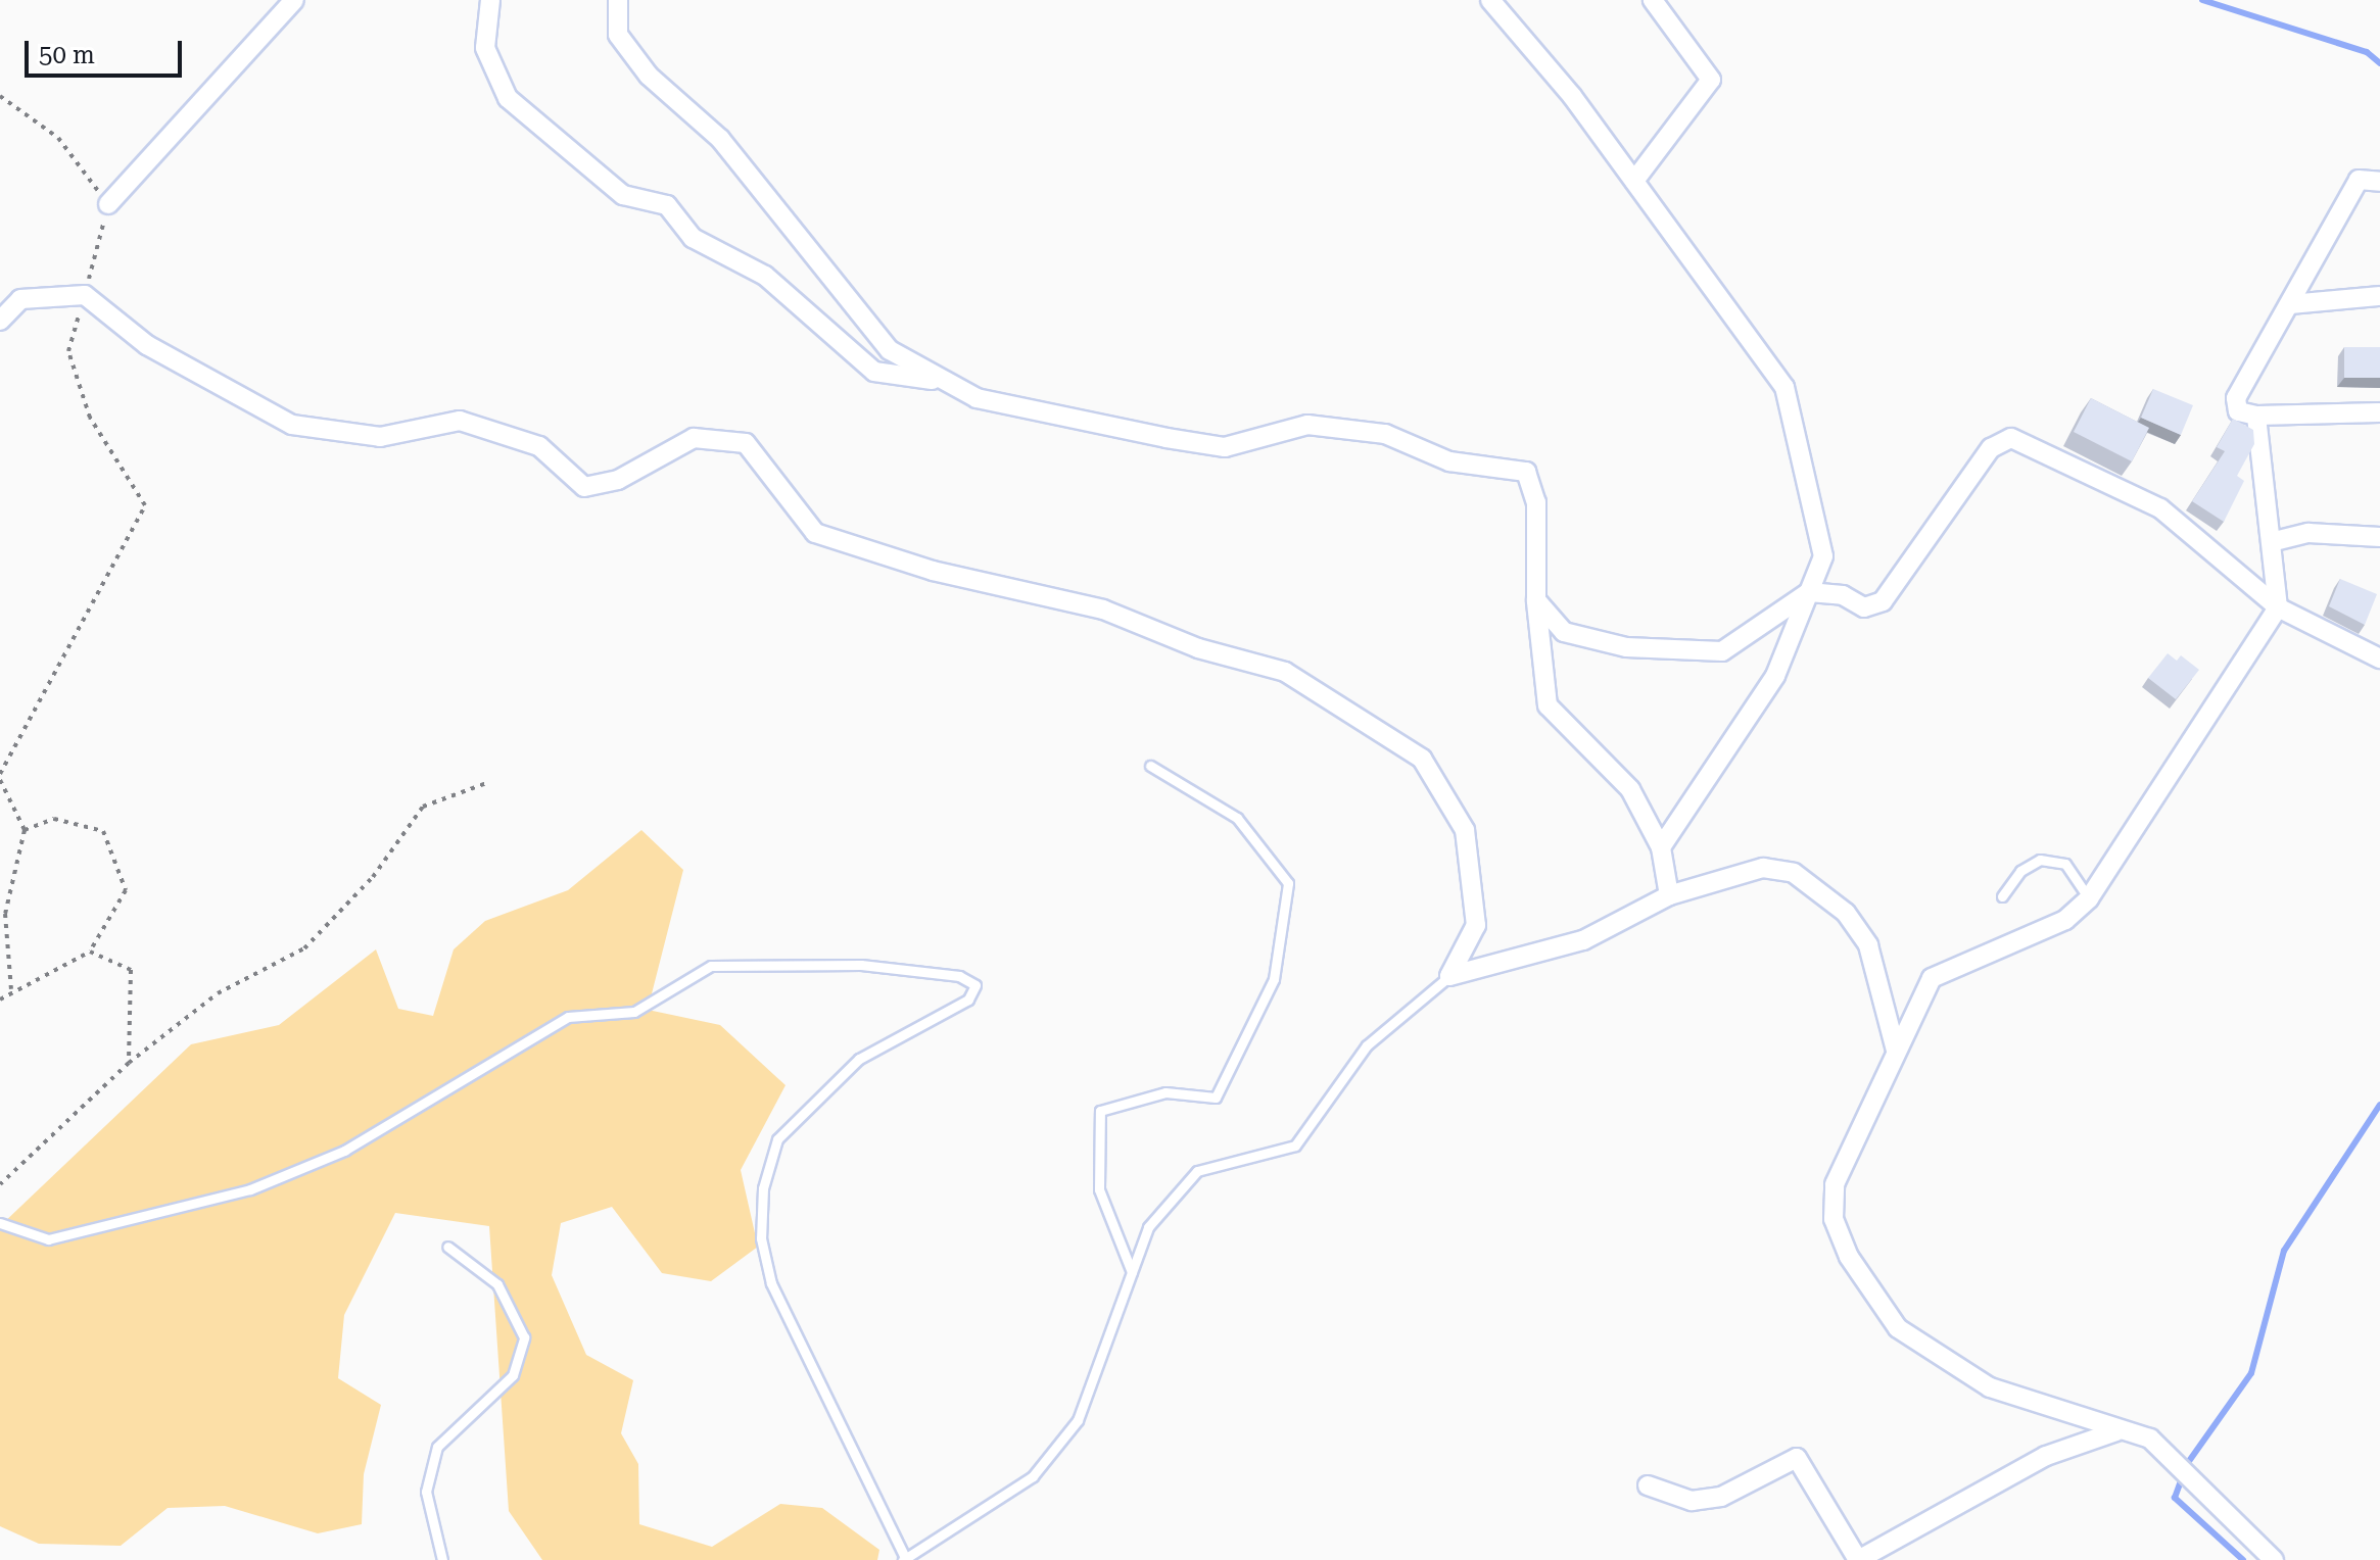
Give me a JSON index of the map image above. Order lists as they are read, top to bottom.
{
  "scale_bar": "50 m"
}
